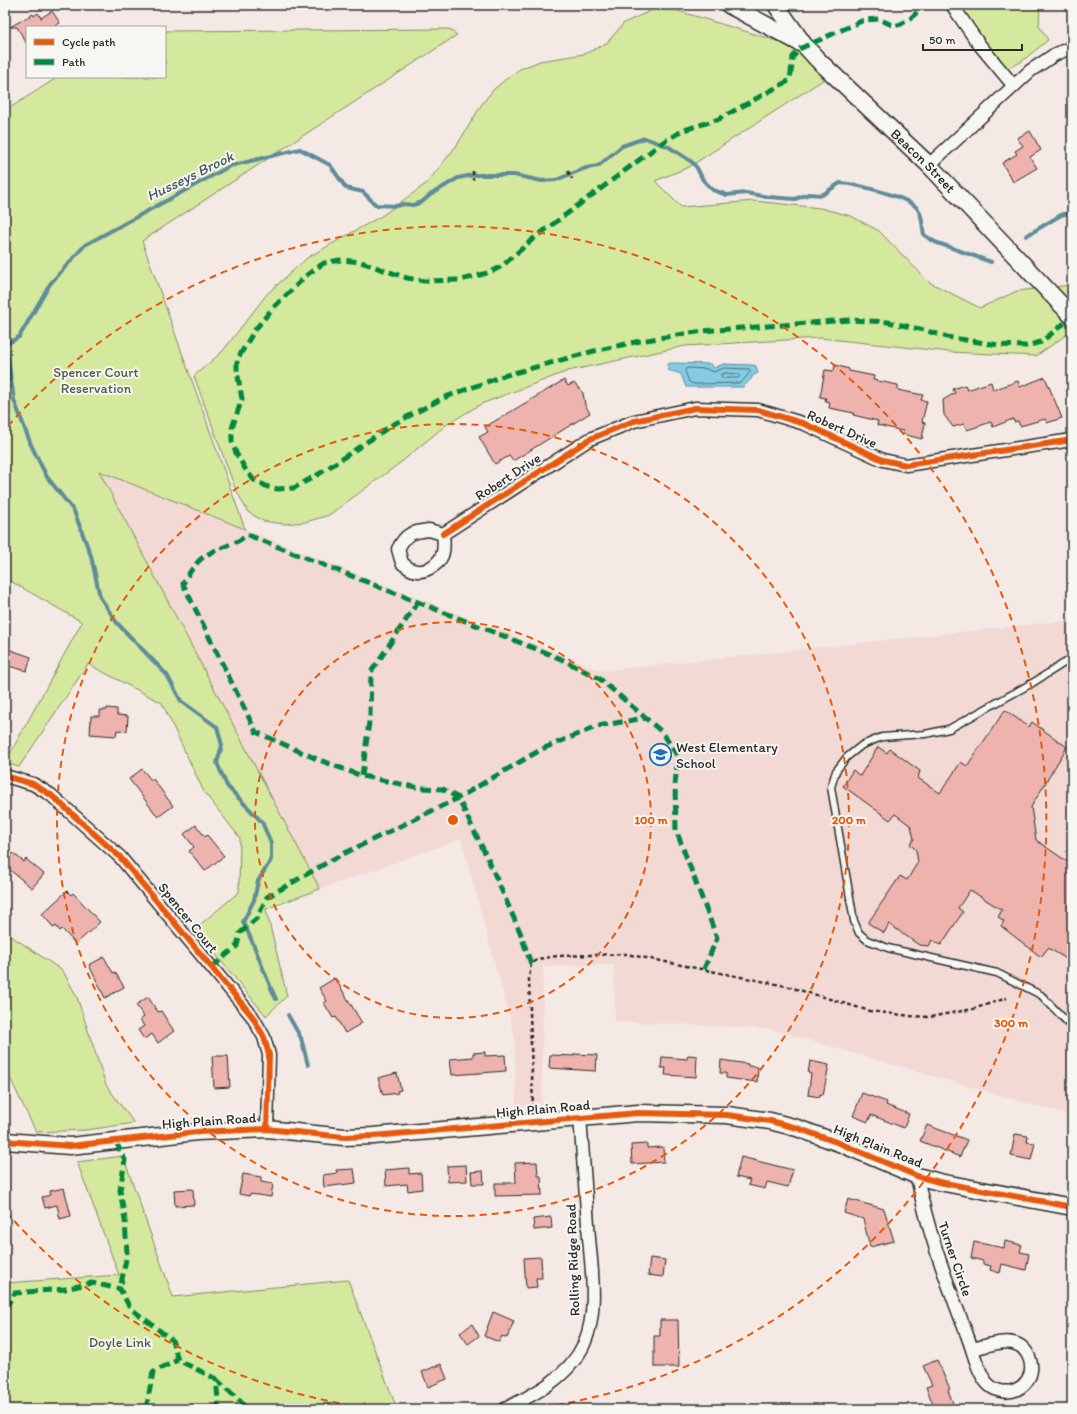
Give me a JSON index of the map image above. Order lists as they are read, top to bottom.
{
  "streets": {
    "street": [
      "Beacon Street",
      "Robert Drive",
      "Spencer Court",
      "High Plain Road",
      "Turner Circle",
      "Rolling Ridge Road"
    ]
  },
  "crossings": [
    ["Spencer Court", "High Plain Road"],
    ["High Plain Road", "Turner Circle"],
    ["High Plain Road", "Rolling Ridge Road"]
  ],
  "water": ["Husseys Brook"],
  "parks": ["Spencer Court Reservation", "Doyle Link"],
  "places": {
    "school or university": ["West Elementary School"]
  },
  "legend": ["Cycle path", "Path"],
  "scale_bar": "50 m",
  "rings": ["100 m", "200 m", "300 m"]
}
